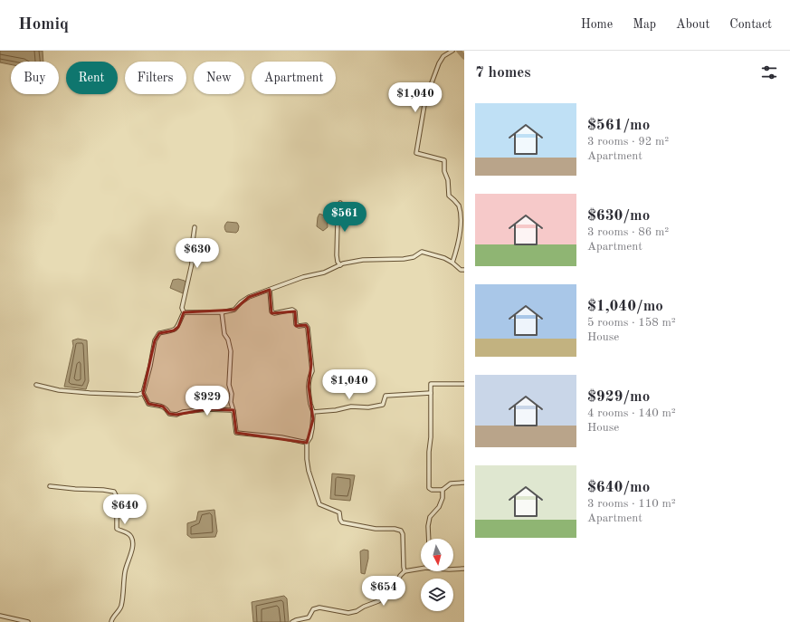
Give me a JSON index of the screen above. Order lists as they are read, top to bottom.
{
  "north": "bottom",
  "page": {
    "header": "Homiq",
    "nav": [
      "Home",
      "Map",
      "About",
      "Contact"
    ],
    "heading": "7 homes",
    "chip": [
      "Buy",
      "Rent",
      "Filters",
      "New",
      "Apartment"
    ],
    "price": [
      "$1,040",
      "$561",
      "$630",
      "$1,040",
      "$929",
      "$640",
      "$654"
    ],
    "list": [
      {
        "name": "$561/mo",
        "note": "3 rooms · 92 m² · Apartment"
      },
      {
        "name": "$630/mo",
        "note": "3 rooms · 86 m² · Apartment"
      },
      {
        "name": "$1,040/mo",
        "note": "5 rooms · 158 m² · House"
      },
      {
        "name": "$929/mo",
        "note": "4 rooms · 140 m² · House"
      },
      {
        "name": "$640/mo",
        "note": "3 rooms · 110 m² · Apartment"
      }
    ]
  }
}
